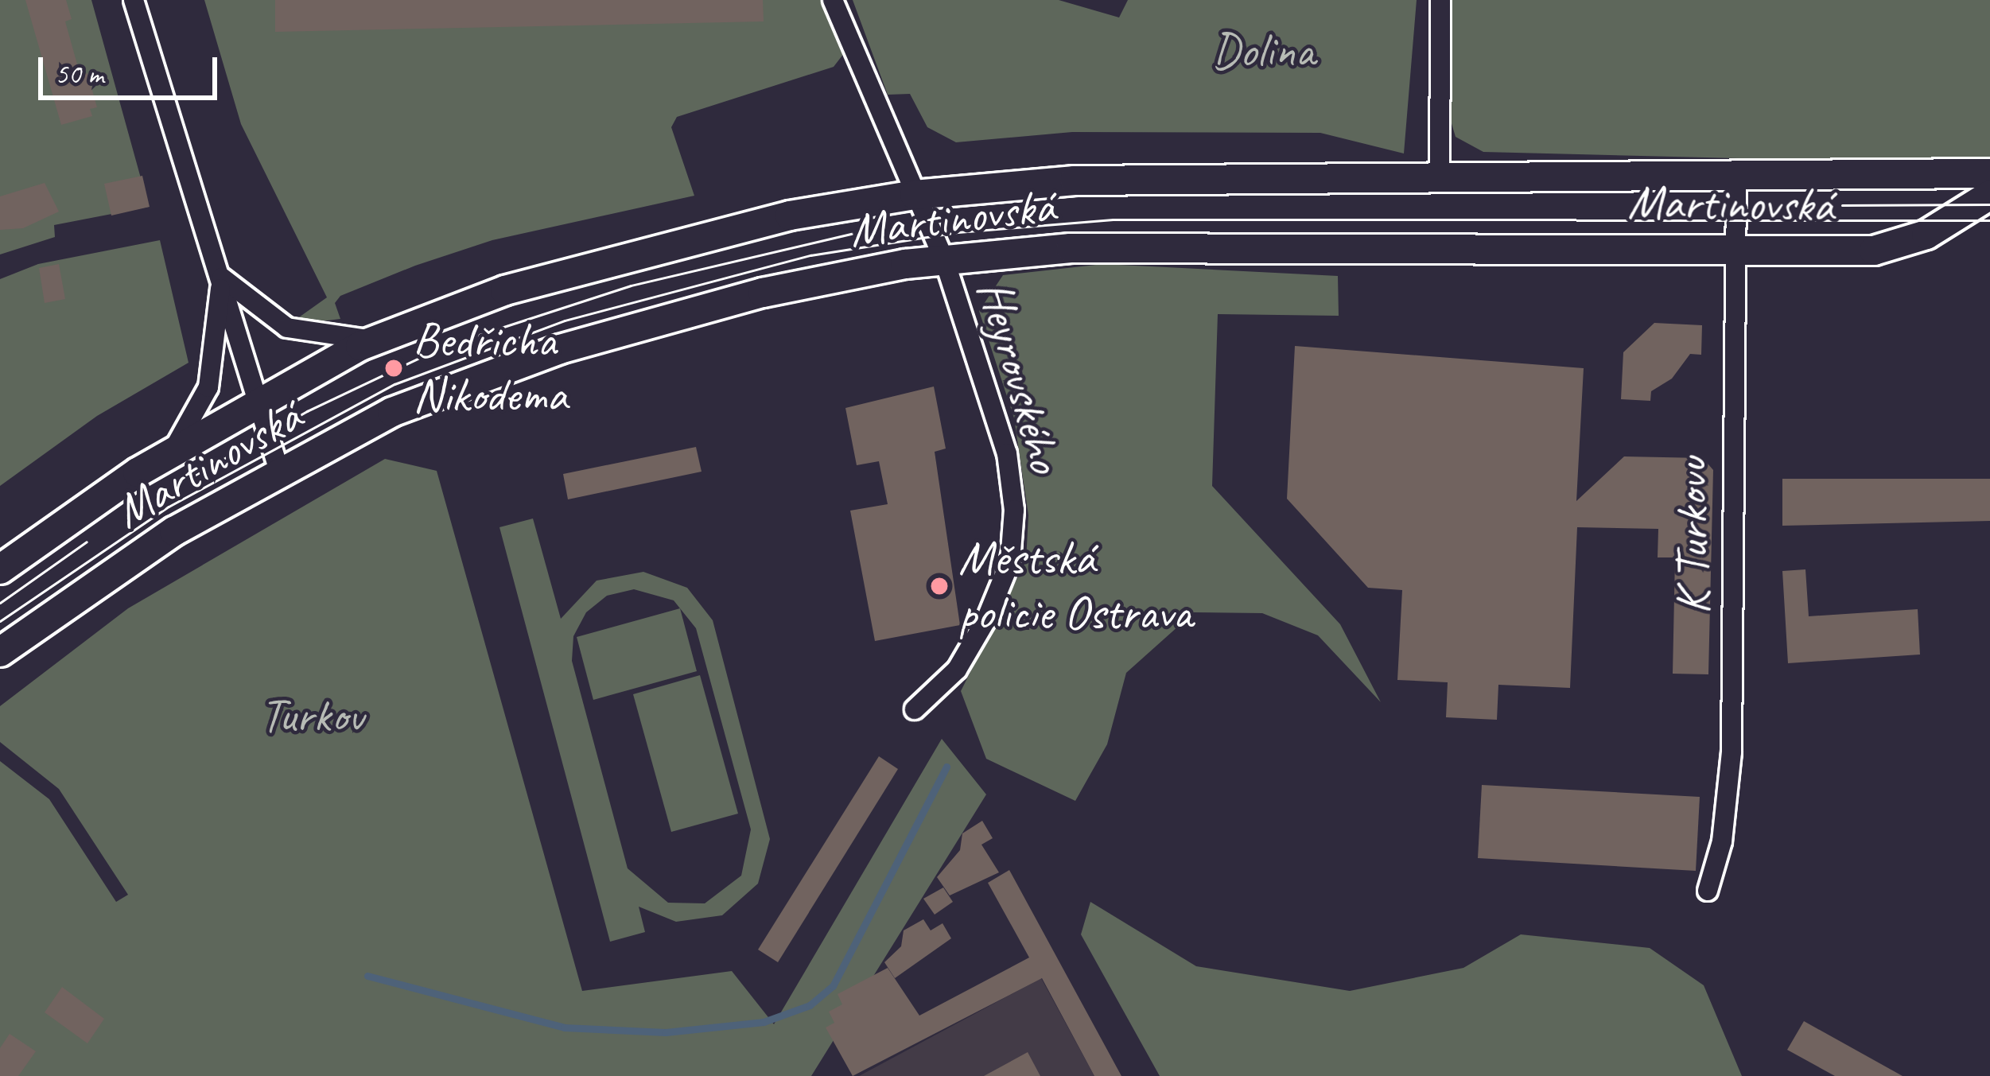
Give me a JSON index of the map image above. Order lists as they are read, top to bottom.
{
  "streets": {
    "street": ["Martinovská", "Heyrovského", "K Turkovu"]
  },
  "crossings": [
    ["Martinovská", "Heyrovského"],
    ["Martinovská", "K Turkovu"]
  ],
  "parks": ["Dolina", "Turkov"],
  "places": ["Bedřicha Nikodema", "Městská policie Ostrava"],
  "scale_bar": "50 m"
}
